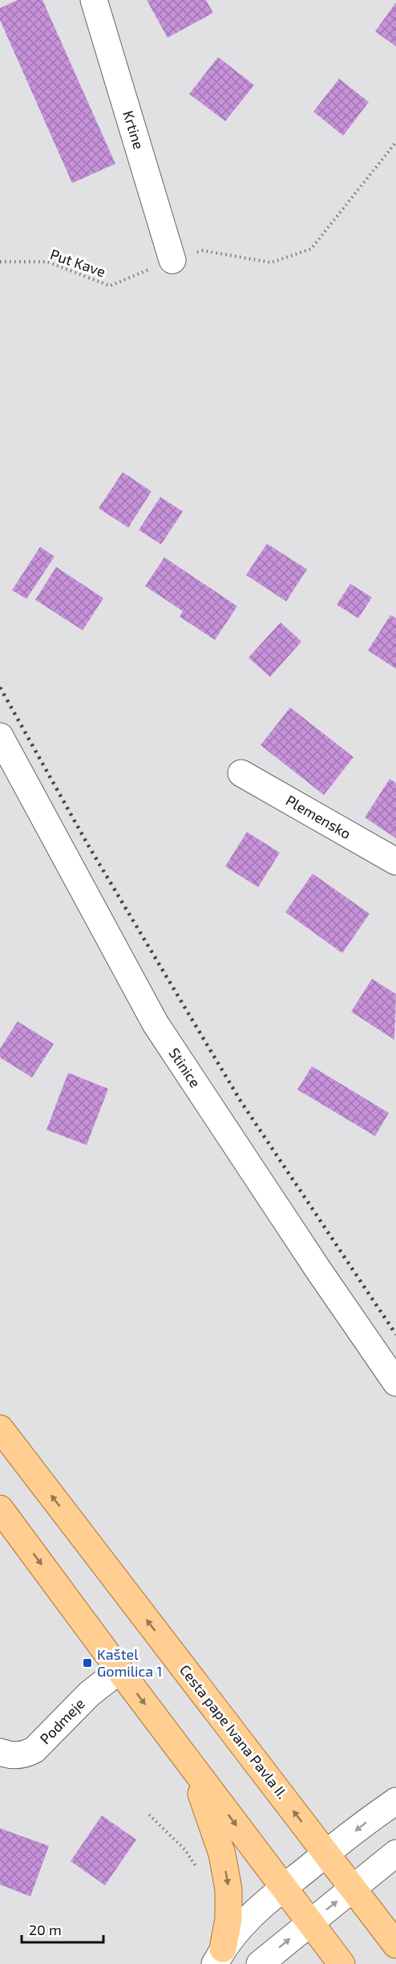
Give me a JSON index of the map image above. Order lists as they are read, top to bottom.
{
  "streets": {
    "main road": ["Cesta pape Ivana Pavla II."],
    "street": [
      "Krtine",
      "Plemensko",
      "Stinice",
      "Podmeje"
    ],
    "path": ["Put Kave"]
  },
  "crossings": [
    ["Krtine", "Put Kave"]
  ],
  "places": {
    "transit": ["Kaštel Gomilica 1"]
  },
  "scale_bar": "20 m"
}
